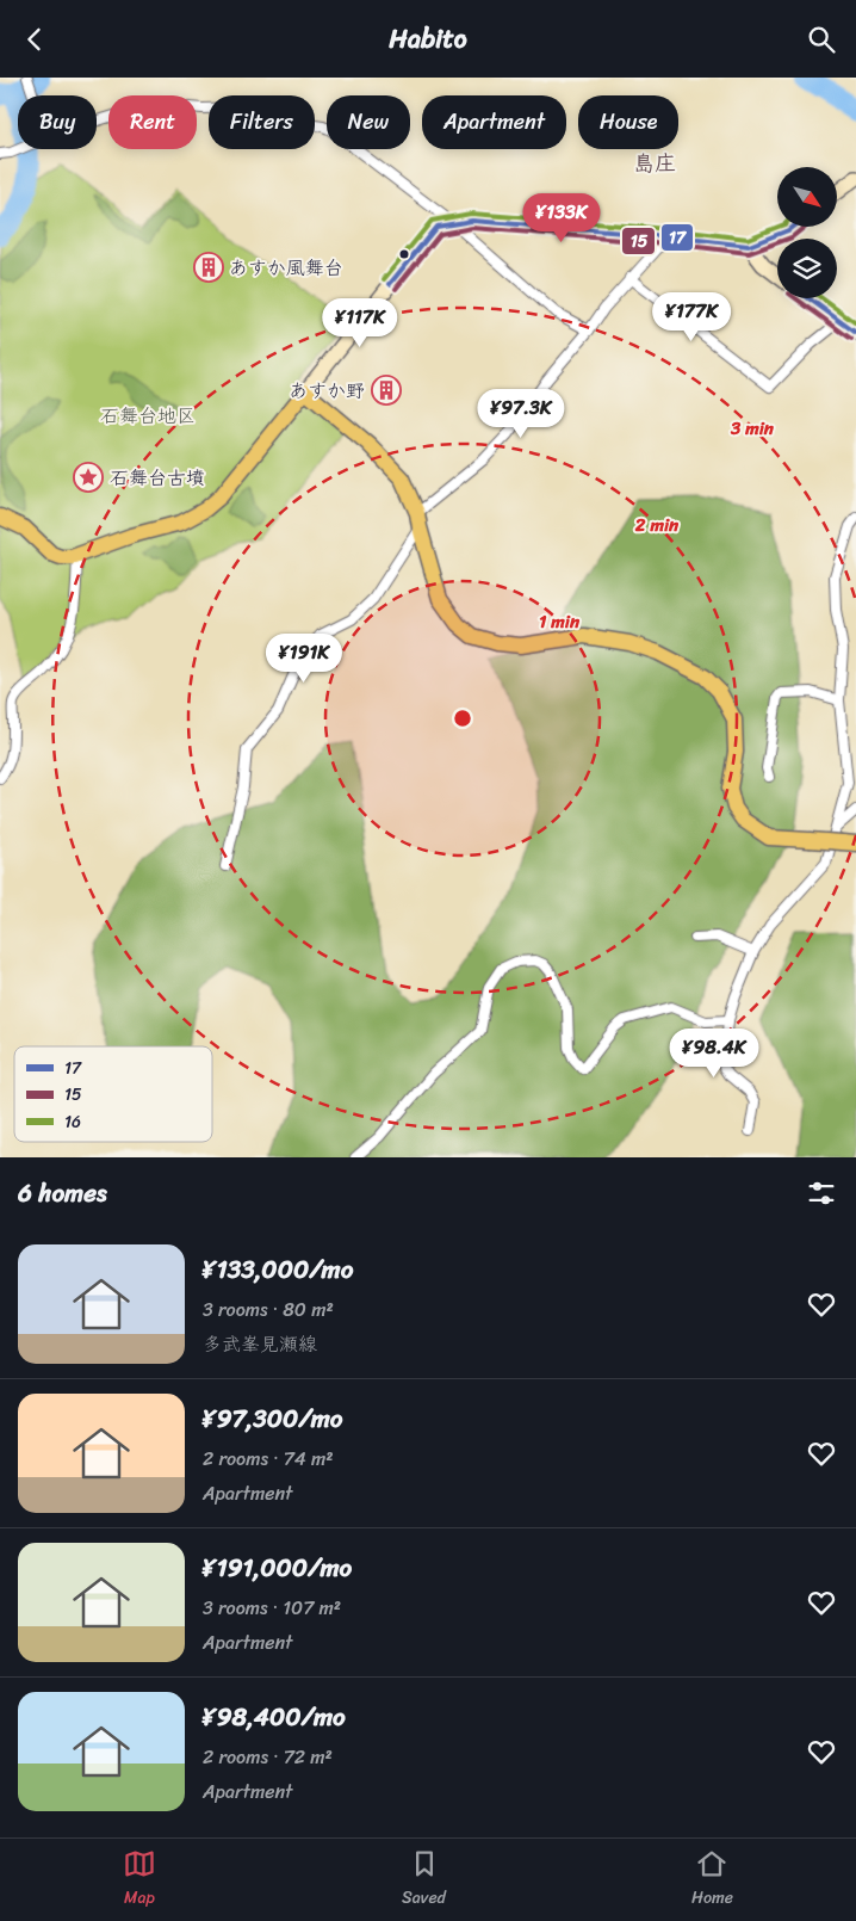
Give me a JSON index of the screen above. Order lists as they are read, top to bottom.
{
  "districts": ["島庄"],
  "parks": ["石舞台地区"],
  "places": {
    "building": ["あすか風舞台", "あすか野"],
    "place": ["石舞台古墳"]
  },
  "lines": ["transit line 16", "transit line 17", "transit line 15"],
  "legend": ["17", "15", "16"],
  "north": "bottom right",
  "page": {
    "header": "Habito",
    "chip": [
      "Buy",
      "Rent",
      "Filters",
      "New",
      "Apartment",
      "House"
    ],
    "price": [
      "¥133K",
      "¥177K",
      "¥117K",
      "¥97.3K",
      "¥191K",
      "¥98.4K"
    ],
    "heading": "6 homes",
    "list": [
      {
        "name": "¥133,000/mo",
        "note": "3 rooms · 80 m² · 多武峯見瀬線"
      },
      {
        "name": "¥97,300/mo",
        "note": "2 rooms · 74 m² · Apartment"
      },
      {
        "name": "¥191,000/mo",
        "note": "3 rooms · 107 m² · Apartment"
      },
      {
        "name": "¥98,400/mo",
        "note": "2 rooms · 72 m² · Apartment"
      }
    ],
    "tabs": ["Map", "Saved", "Home"]
  },
  "rings": ["3 min", "2 min", "1 min"]
}
